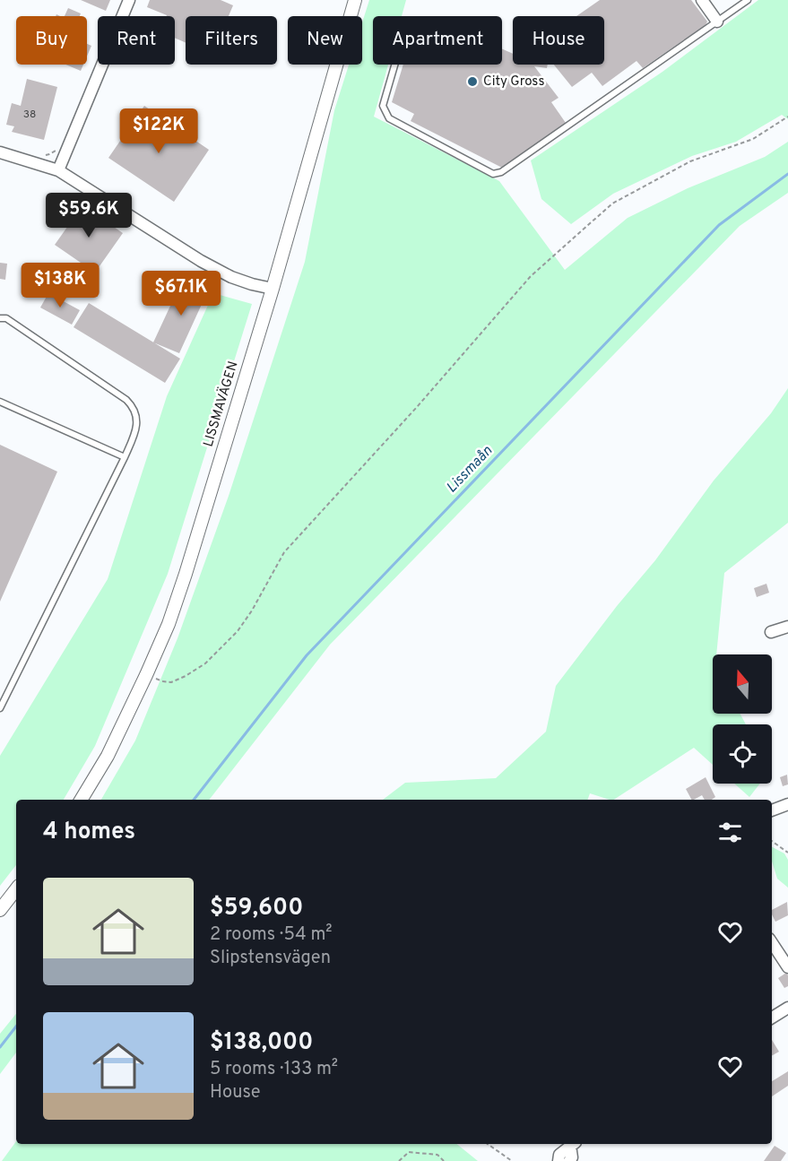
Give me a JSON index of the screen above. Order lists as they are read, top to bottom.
{
  "streets": {
    "street": ["LISSMAVÄGEN"]
  },
  "water": ["Lissmaån"],
  "places": ["City Gross"],
  "house_numbers": ["38"],
  "north": "top",
  "page": {
    "chip": [
      "Buy",
      "Rent",
      "Filters",
      "New",
      "Apartment",
      "House"
    ],
    "price": [
      "$122K",
      "$59.6K",
      "$138K",
      "$67.1K"
    ],
    "heading": "4 homes",
    "list": [
      {
        "name": "$59,600",
        "note": "2 rooms · 54 m² · Slipstensvägen"
      },
      {
        "name": "$138,000",
        "note": "5 rooms · 133 m² · House"
      }
    ]
  }
}
